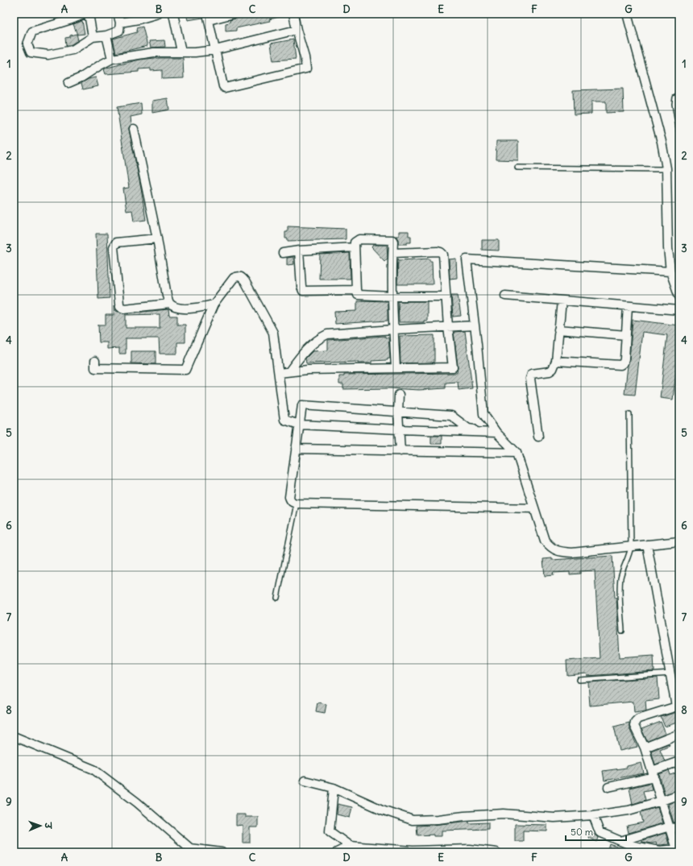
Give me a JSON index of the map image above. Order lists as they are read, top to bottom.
{
  "scale_bar": "50 m",
  "north": "right",
  "grid": {
    "columns": [
      "A",
      "B",
      "C",
      "D",
      "E",
      "F",
      "G"
    ],
    "rows": [
      "1",
      "2",
      "3",
      "4",
      "5",
      "6",
      "7",
      "8",
      "9"
    ]
  }
}
